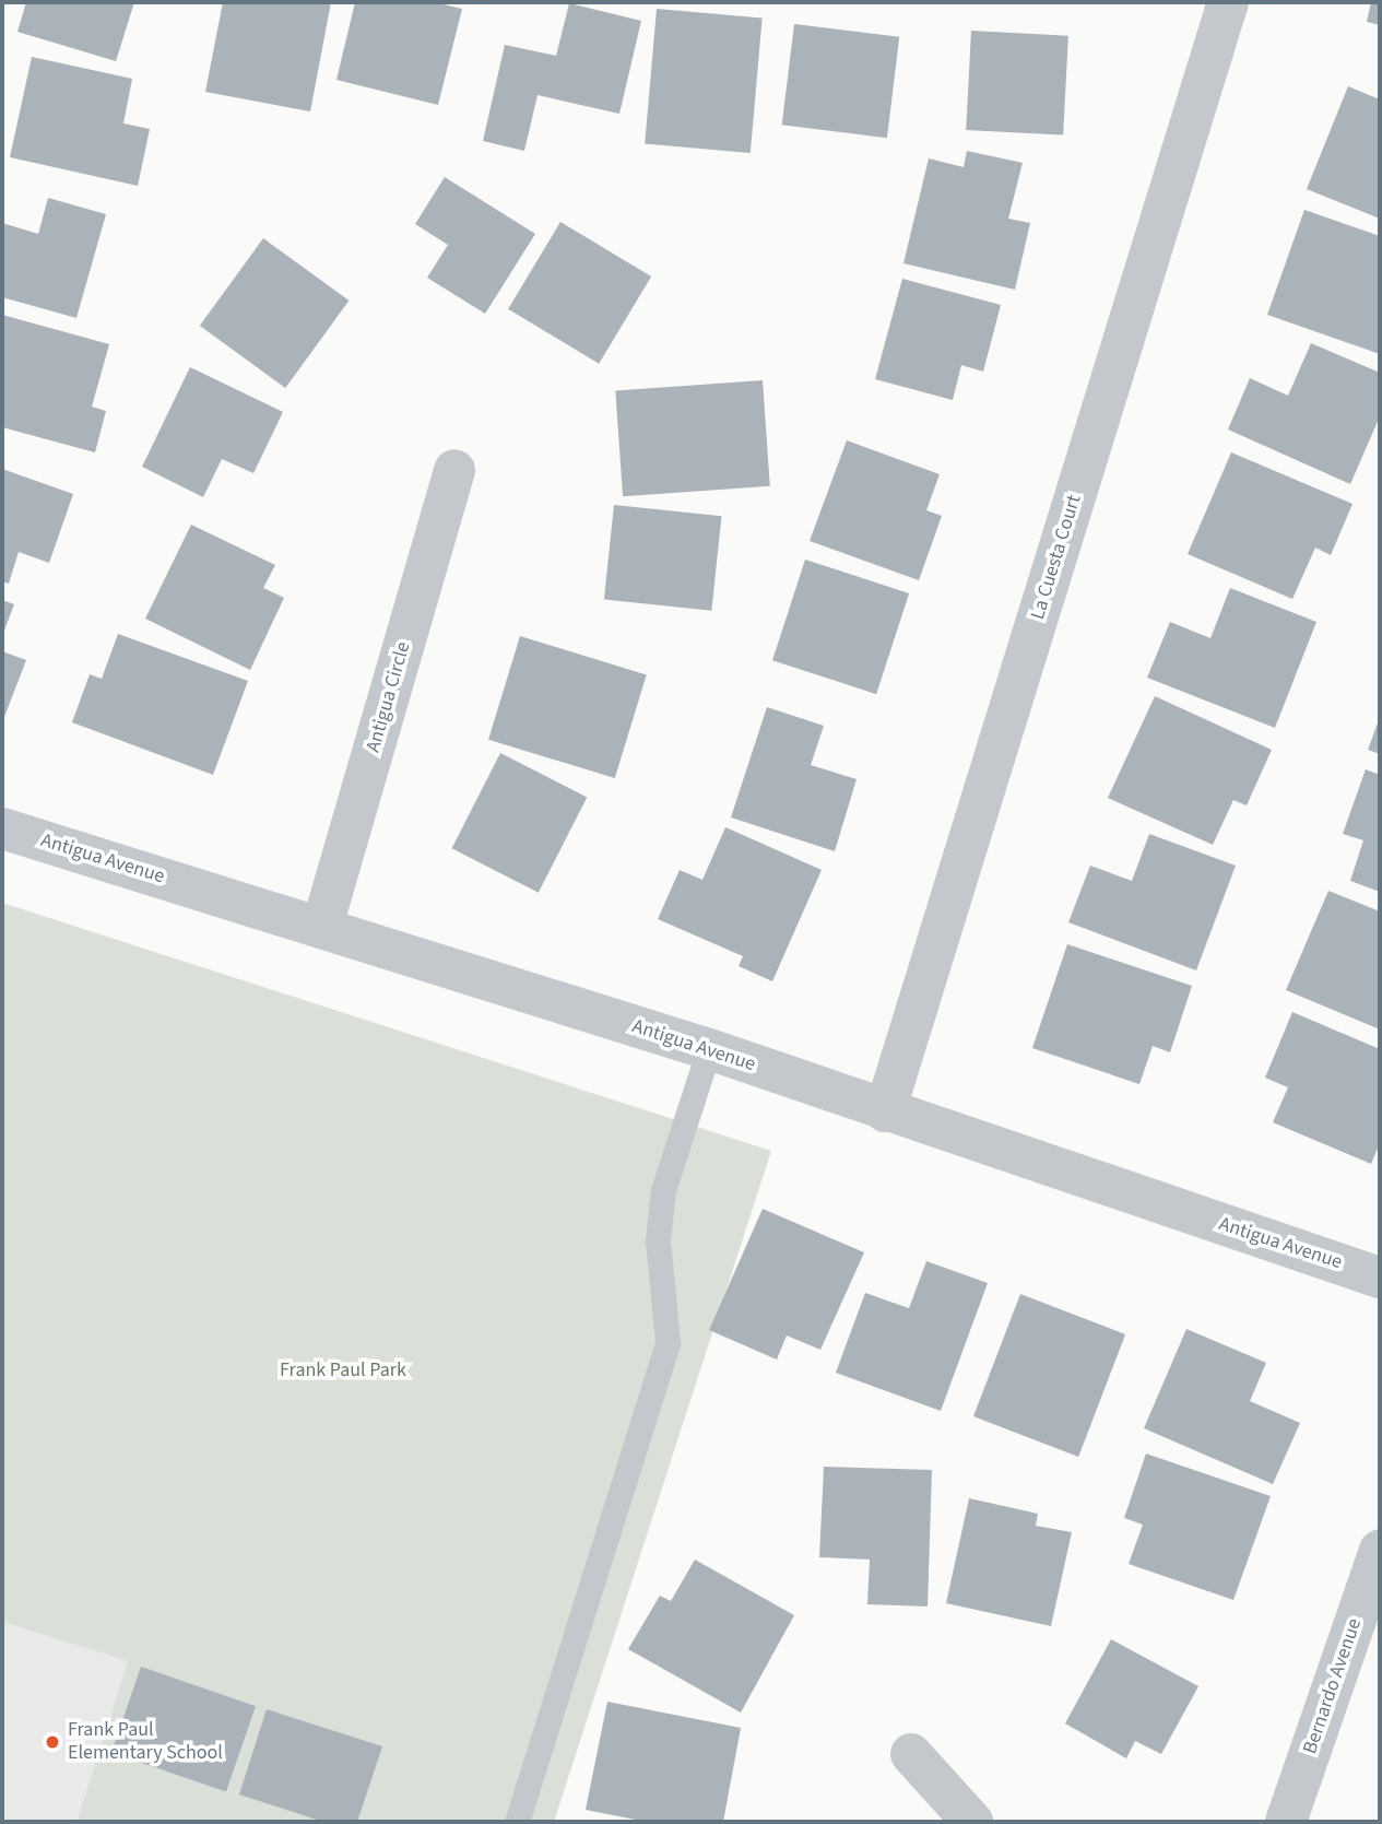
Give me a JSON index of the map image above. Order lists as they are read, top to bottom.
{
  "streets": {
    "street": [
      "La Cuesta Court",
      "Antigua Circle",
      "Antigua Avenue",
      "Bernardo Avenue"
    ]
  },
  "crossings": [
    ["La Cuesta Court", "Antigua Avenue"],
    ["Antigua Circle", "Antigua Avenue"]
  ],
  "parks": ["Frank Paul Park"],
  "places": ["Frank Paul Elementary School"]
}
